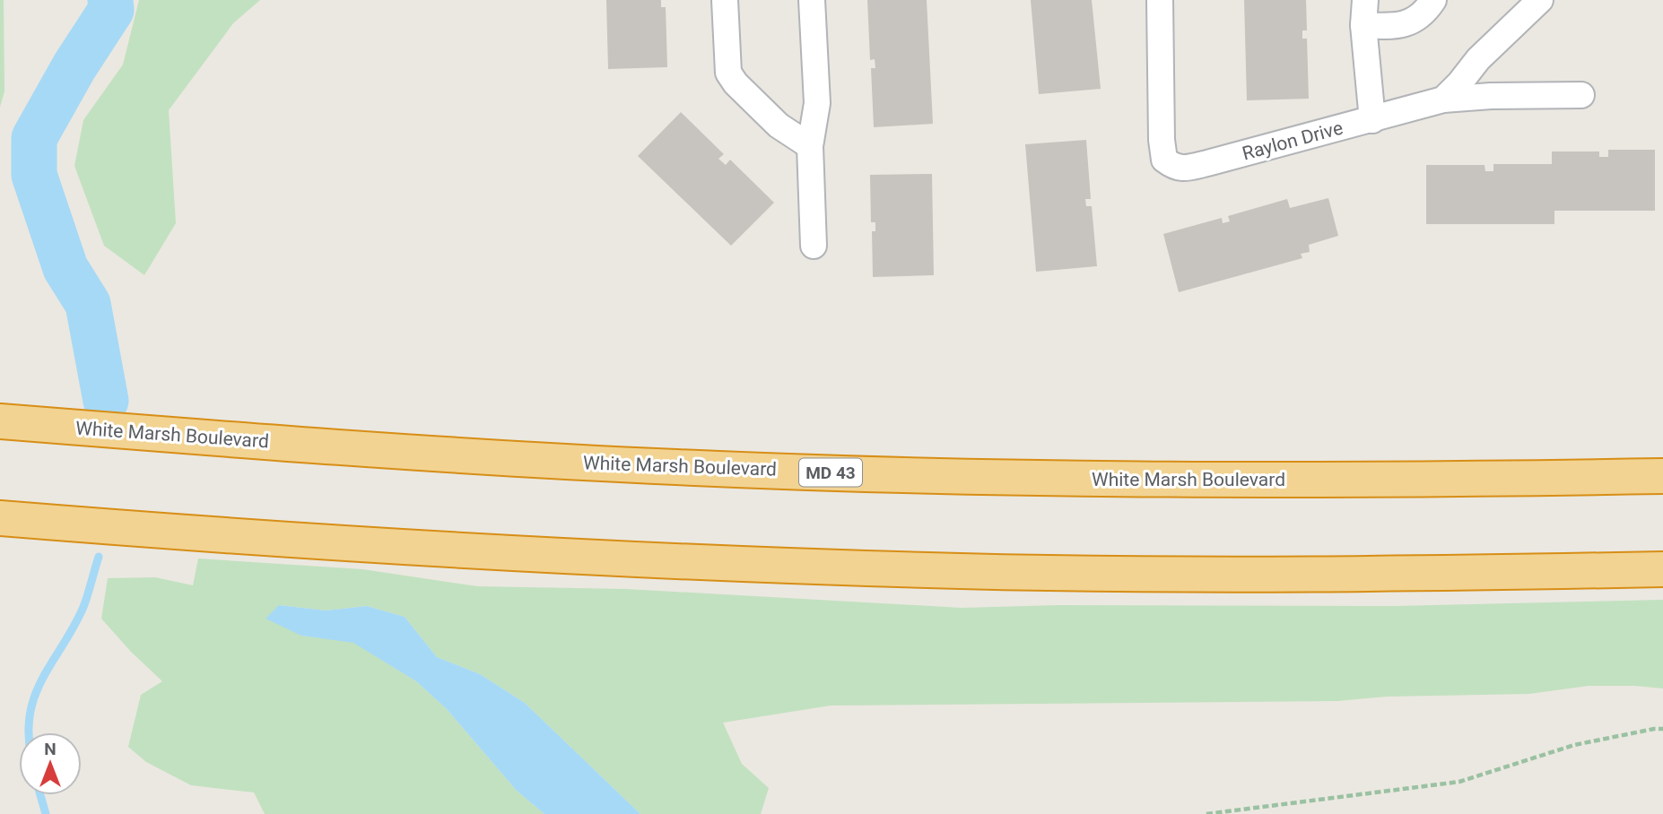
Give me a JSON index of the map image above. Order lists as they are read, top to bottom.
{
  "streets": {
    "highway": ["White Marsh Boulevard", "MD 43"],
    "street": ["Raylon Drive"]
  },
  "north": "top"
}
